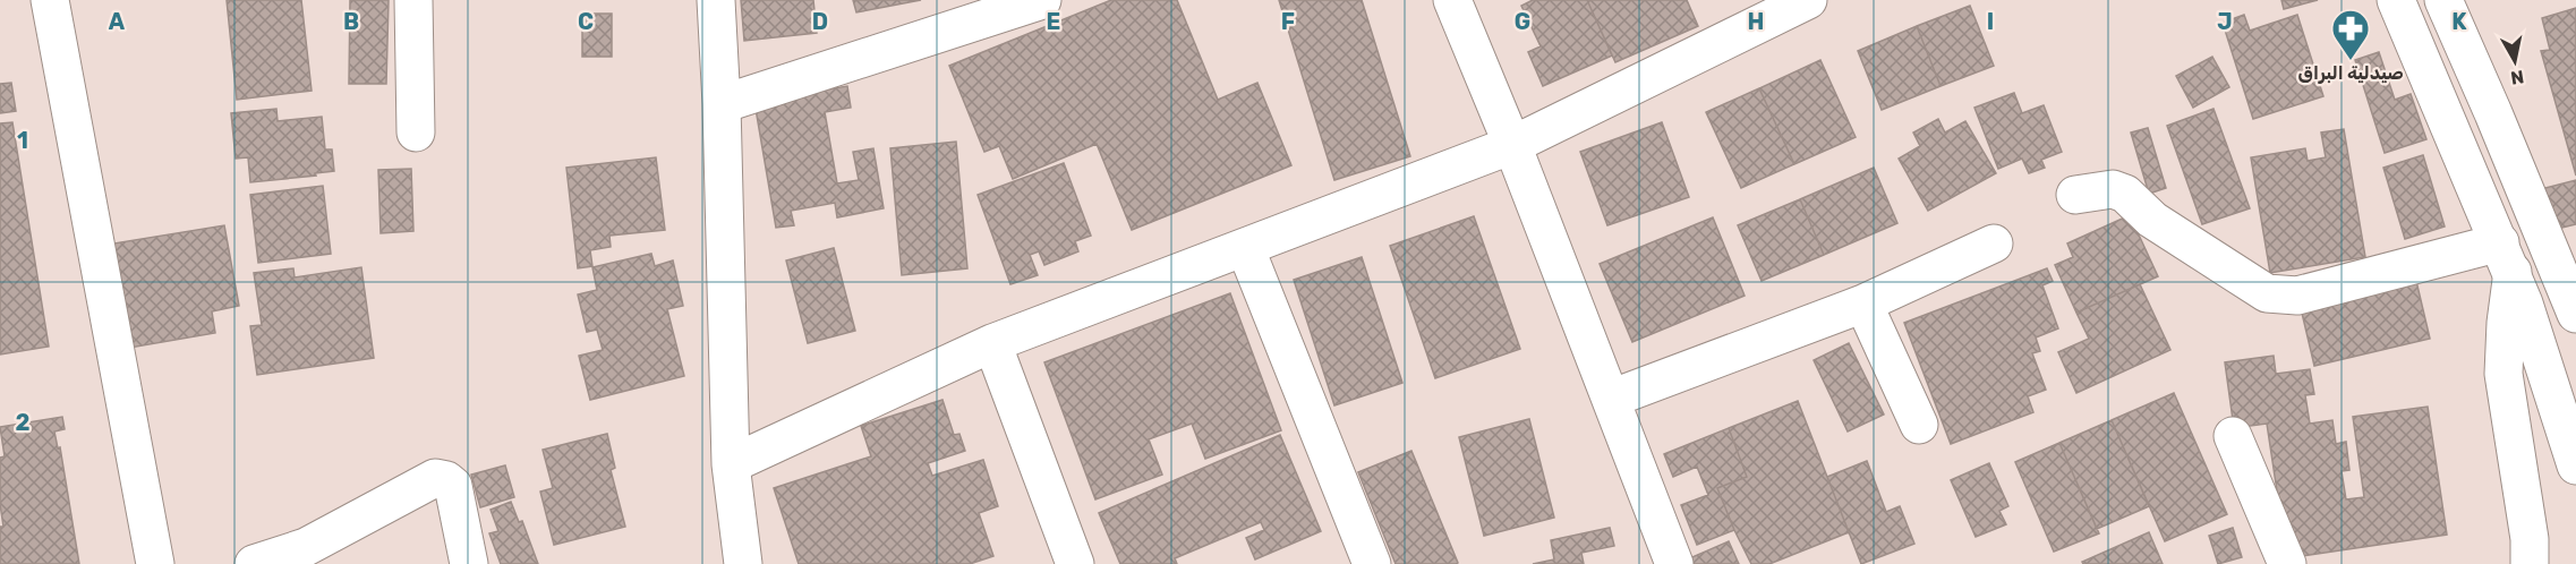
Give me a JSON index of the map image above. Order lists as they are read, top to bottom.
{
  "places": {
    "pharmacy": ["صيدلية البراق"]
  },
  "north": "bottom",
  "grid": {
    "columns": [
      "A",
      "B",
      "C",
      "D",
      "E",
      "F",
      "G",
      "H",
      "I",
      "J",
      "K"
    ],
    "rows": ["1", "2"]
  }
}
